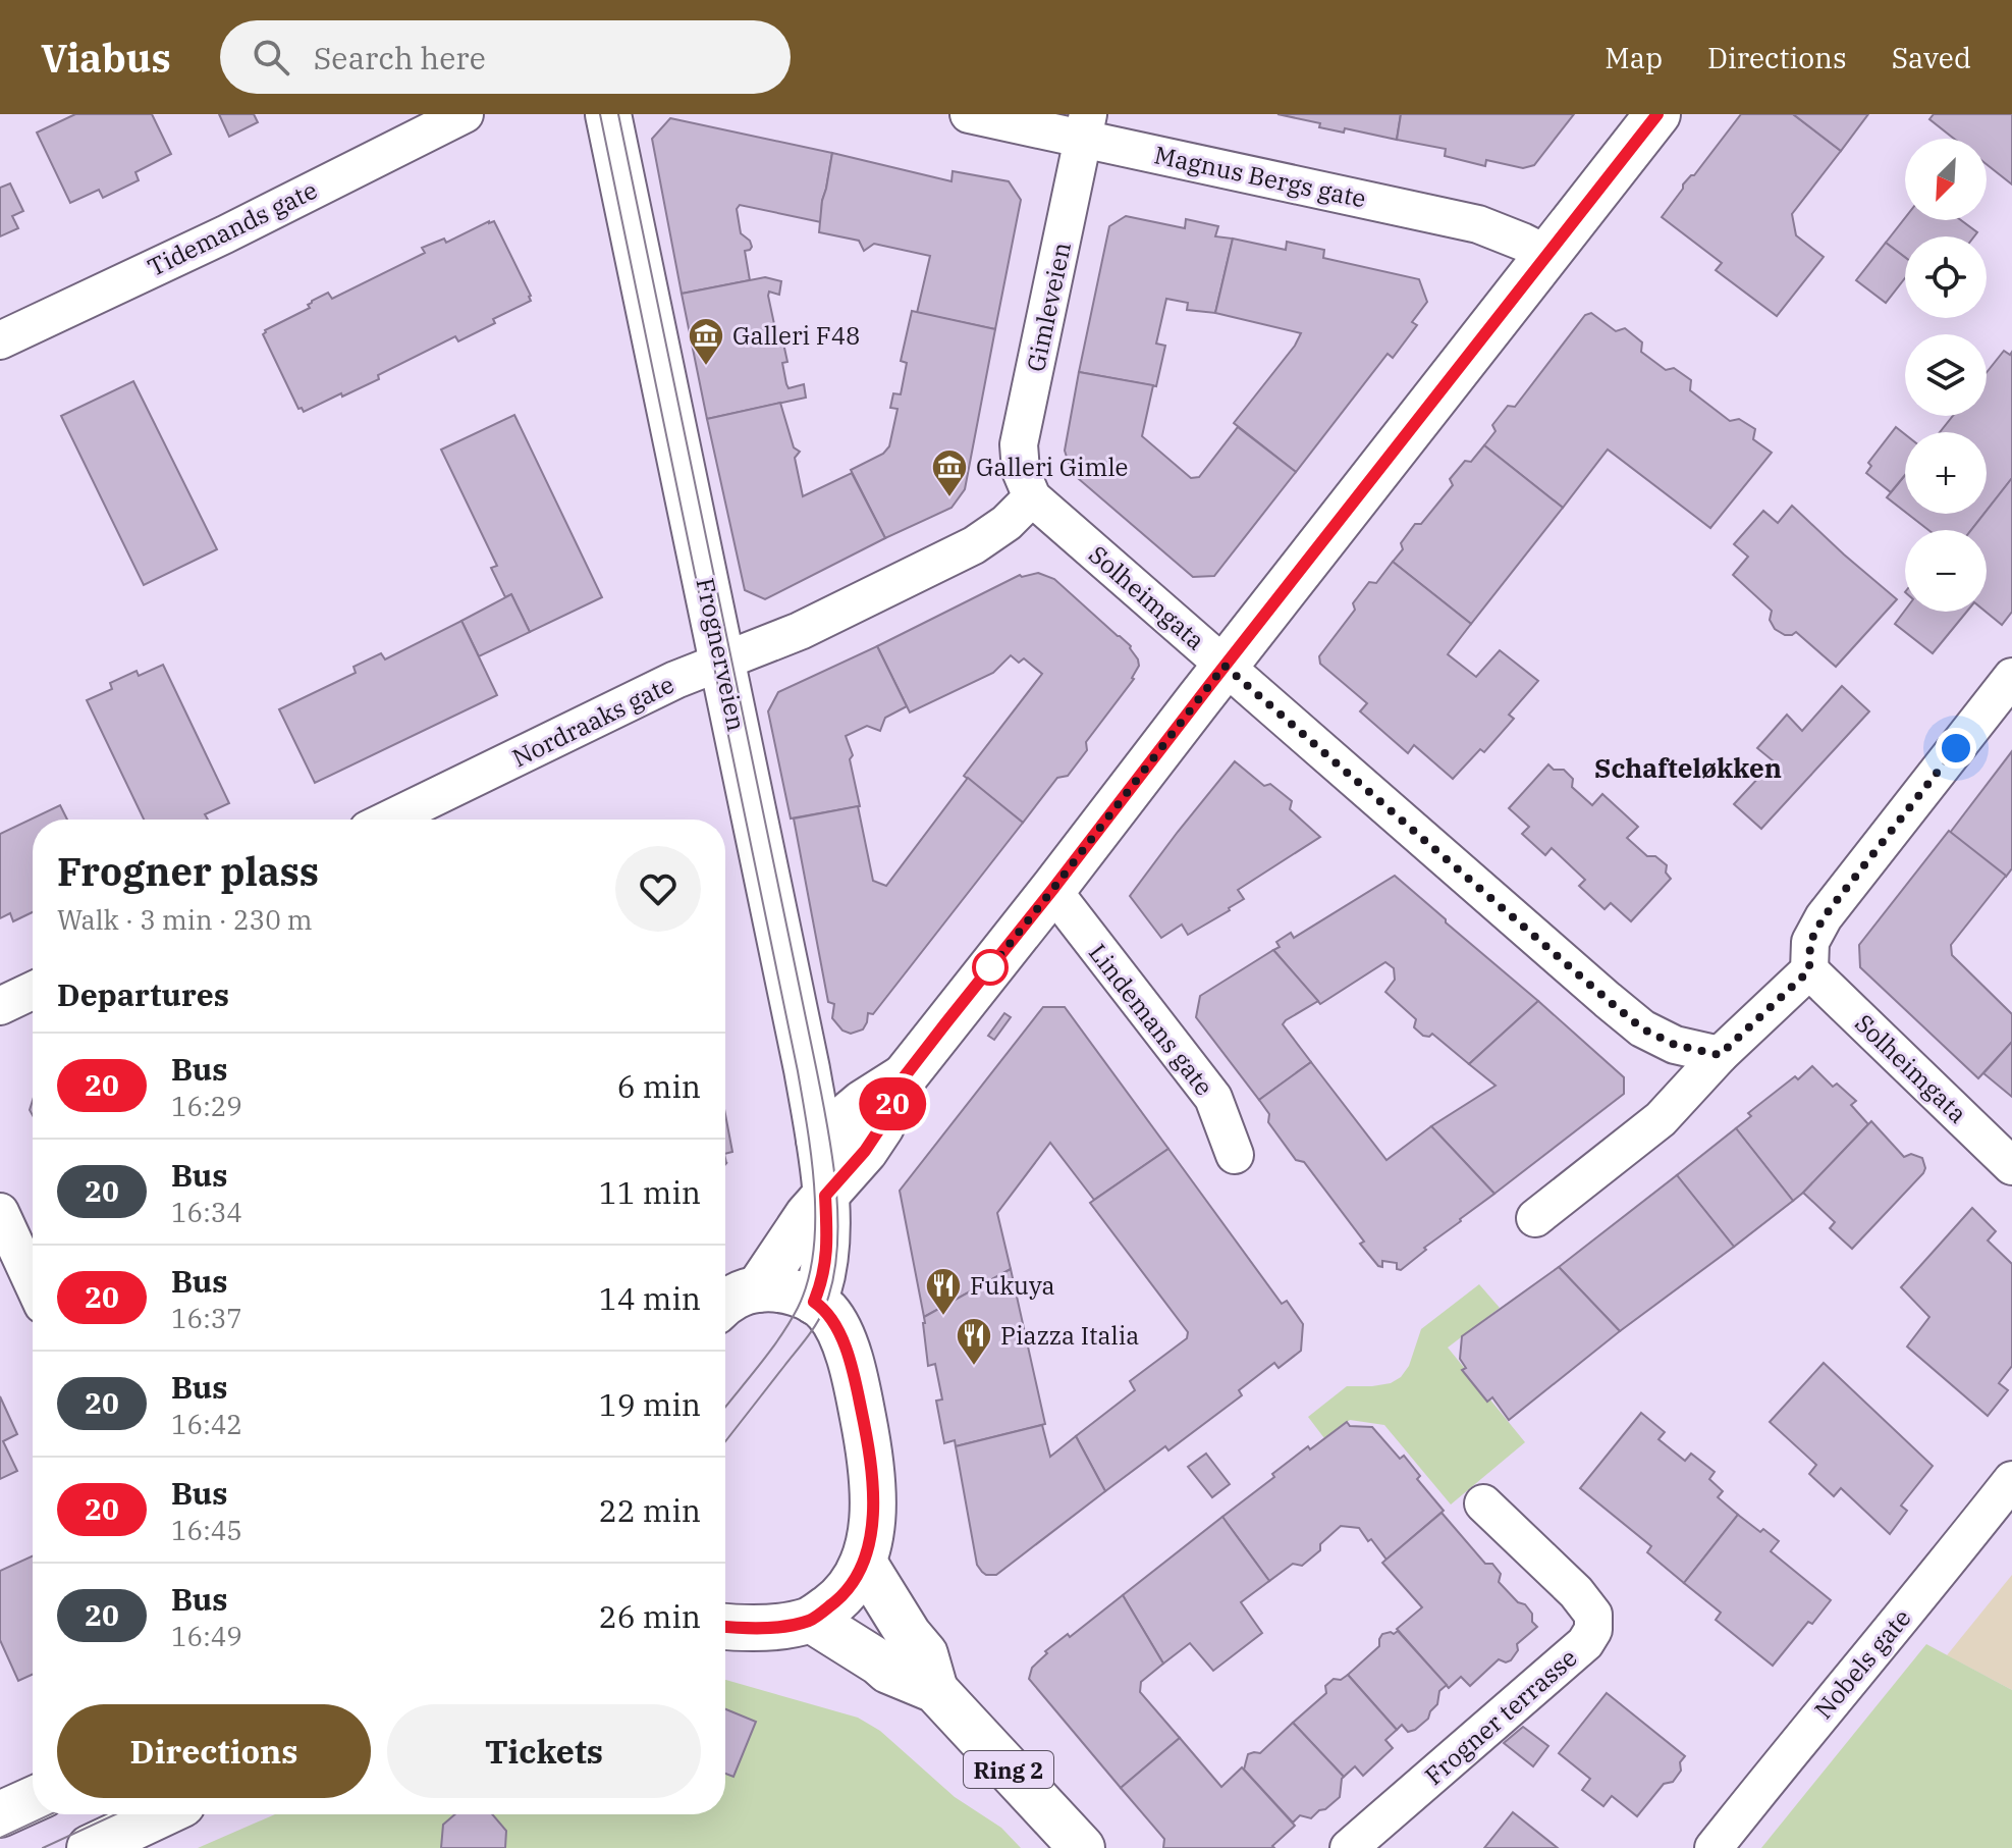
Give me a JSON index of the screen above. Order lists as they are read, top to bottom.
{
  "streets": {
    "street": [
      "Magnus Bergs gate",
      "Tidemands gate",
      "Gimleveien",
      "Solheimgata",
      "Frognerveien",
      "Nordraaks gate",
      "Lindemans gate",
      "Nobels gate",
      "Frogner terrasse",
      "Ring 2"
    ]
  },
  "crossings": [
    ["Magnus Bergs gate", "Gimleveien"],
    ["Gimleveien", "Solheimgata"],
    ["Gimleveien", "Nordraaks gate"],
    ["Solheimgata", "Nordraaks gate"],
    ["Frognerveien", "Nordraaks gate"]
  ],
  "districts": ["Schafteløkken"],
  "places": {
    "museum": ["Galleri F48", "Galleri Gimle"],
    "restaurant": ["Fukuya", "Piazza Italia"]
  },
  "lines": ["bus line 20"],
  "north": "bottom left",
  "page": {
    "header": "Viabus",
    "search": "Search here",
    "nav": ["Map", "Directions", "Saved"],
    "on_map": "20",
    "map_buttons": ["+", "−"],
    "heading": [
      ["Frogner plass", "Walk · 3 min · 230 m"],
      "Departures"
    ],
    "list": [
      {
        "mark": "20",
        "name": "Bus",
        "note": "16:29",
        "value": "6 min"
      },
      {
        "mark": "20",
        "name": "Bus",
        "note": "16:34",
        "value": "11 min"
      },
      {
        "mark": "20",
        "name": "Bus",
        "note": "16:37",
        "value": "14 min"
      },
      {
        "mark": "20",
        "name": "Bus",
        "note": "16:42",
        "value": "19 min"
      },
      {
        "mark": "20",
        "name": "Bus",
        "note": "16:45",
        "value": "22 min"
      },
      {
        "mark": "20",
        "name": "Bus",
        "note": "16:49",
        "value": "26 min"
      }
    ],
    "buttons": ["Directions", "Tickets"]
  }
}
